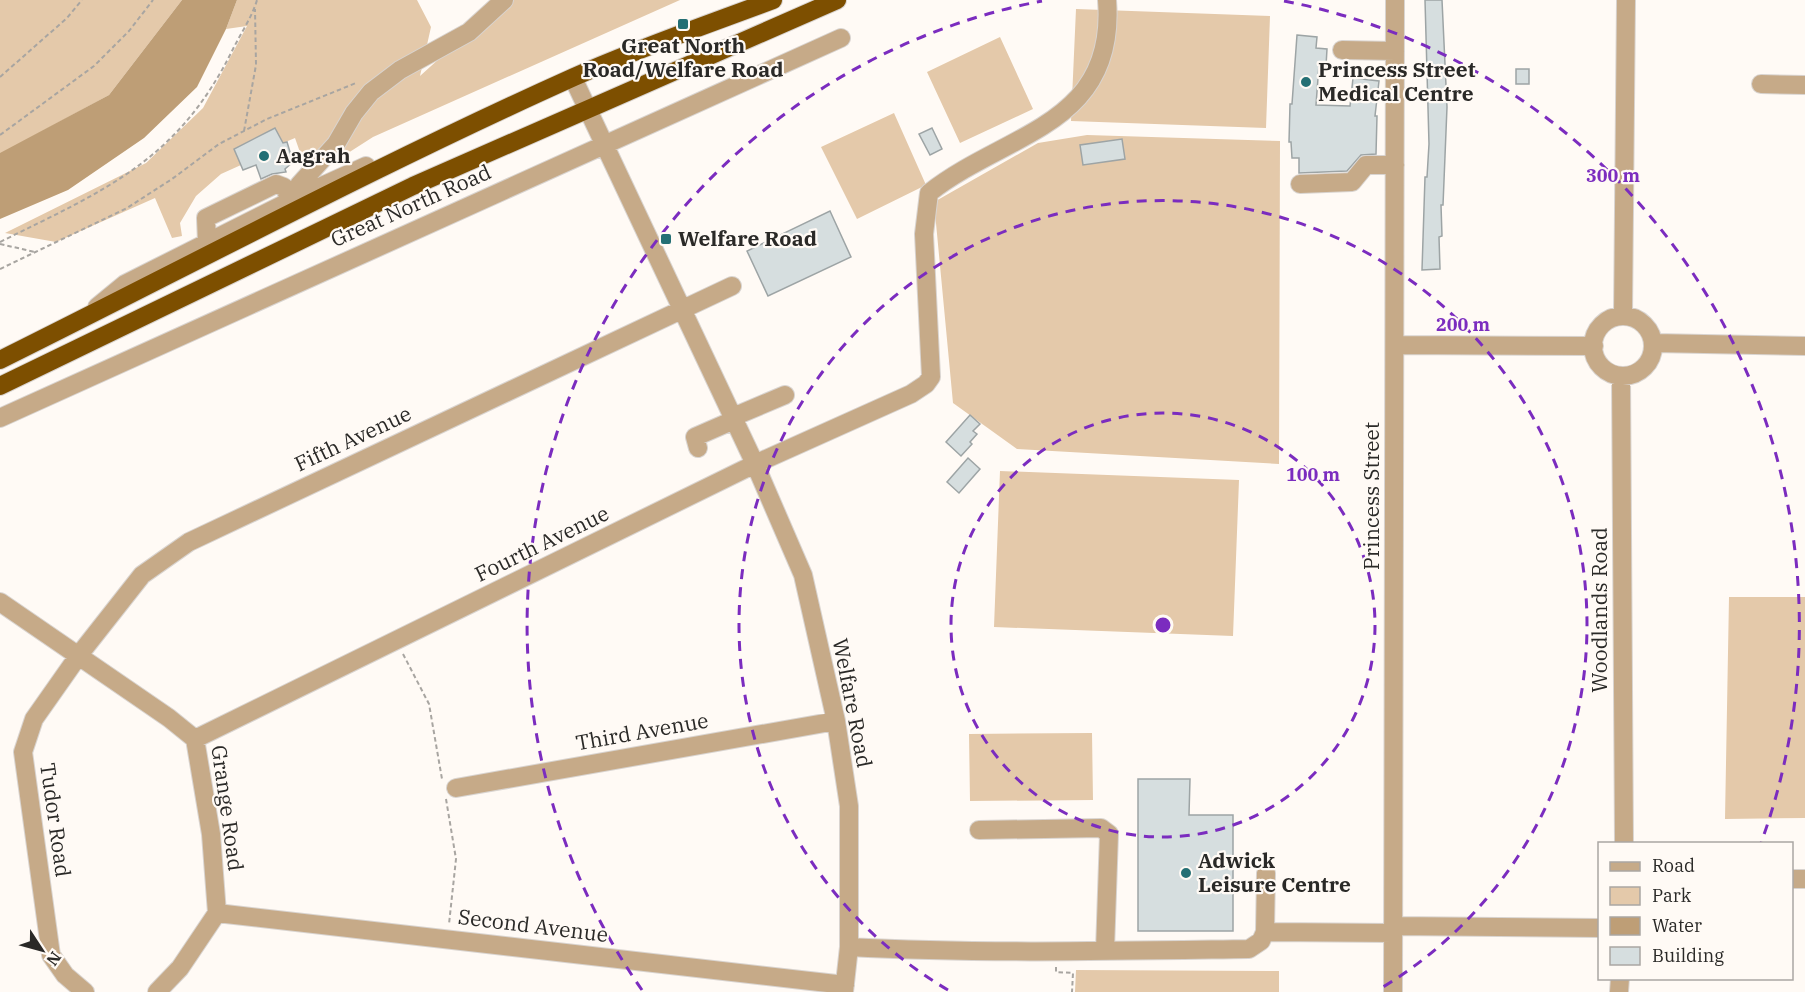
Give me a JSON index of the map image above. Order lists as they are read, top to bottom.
{
  "streets": {
    "highway": ["Great North Road"],
    "street": [
      "Fifth Avenue",
      "Princess Street",
      "Fourth Avenue",
      "Woodlands Road",
      "Welfare Road",
      "Third Avenue",
      "Grange Road",
      "Tudor Road",
      "Second Avenue"
    ]
  },
  "crossings": [
    ["Great North Road", "Welfare Road"],
    ["Fifth Avenue", "Welfare Road"],
    ["Fifth Avenue", "Grange Road"],
    ["Fifth Avenue", "Tudor Road"],
    ["Fourth Avenue", "Welfare Road"],
    ["Fourth Avenue", "Grange Road"],
    ["Welfare Road", "Third Avenue"],
    ["Welfare Road", "Second Avenue"],
    ["Grange Road", "Tudor Road"],
    ["Grange Road", "Second Avenue"]
  ],
  "places": {
    "transit": ["Great North Road/Welfare Road", "Welfare Road"],
    "other": ["Princess Street Medical Centre", "Aagrah", "Adwick Leisure Centre"]
  },
  "legend": [
    "Road",
    "Park",
    "Water",
    "Building"
  ],
  "north": "bottom right",
  "rings": ["300 m", "200 m", "100 m"]
}
